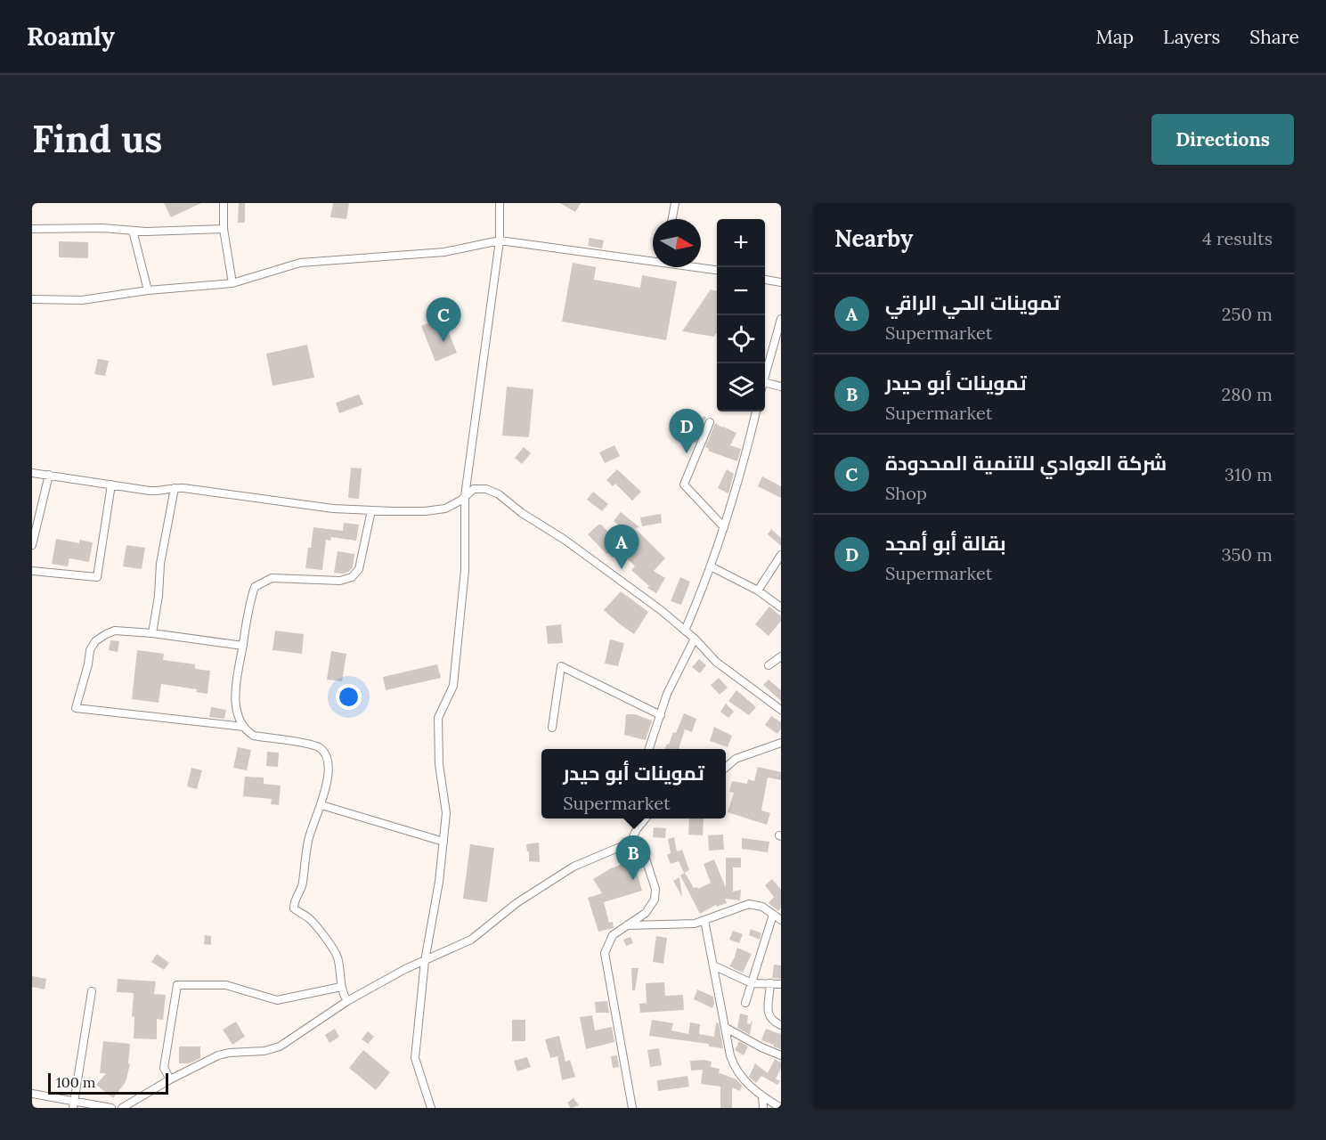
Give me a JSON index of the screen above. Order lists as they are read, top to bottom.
{
  "scale_bar": "100 m",
  "north": "right",
  "page": {
    "header": "Roamly",
    "nav": ["Map", "Layers", "Share"],
    "buttons": "Directions",
    "title": "Find us",
    "heading": ["Nearby", "4 results"],
    "map_buttons": ["+", "−"],
    "list": [
      {
        "mark": "A",
        "name": "تموينات الحي الراقي",
        "note": "Supermarket",
        "value": "250 m"
      },
      {
        "mark": "B",
        "name": "تموينات أبو حيدر",
        "note": "Supermarket",
        "value": "280 m"
      },
      {
        "mark": "C",
        "name": "شركة العوادي للتنمية المحدودة",
        "note": "Shop",
        "value": "310 m"
      },
      {
        "mark": "D",
        "name": "بقالة أبو أمجد",
        "note": "Supermarket",
        "value": "350 m"
      }
    ],
    "pins": [
      "C",
      "D",
      "A",
      "B"
    ],
    "popup": ["تموينات أبو حيدر", "Supermarket"],
    "scale": "100 m"
  }
}
